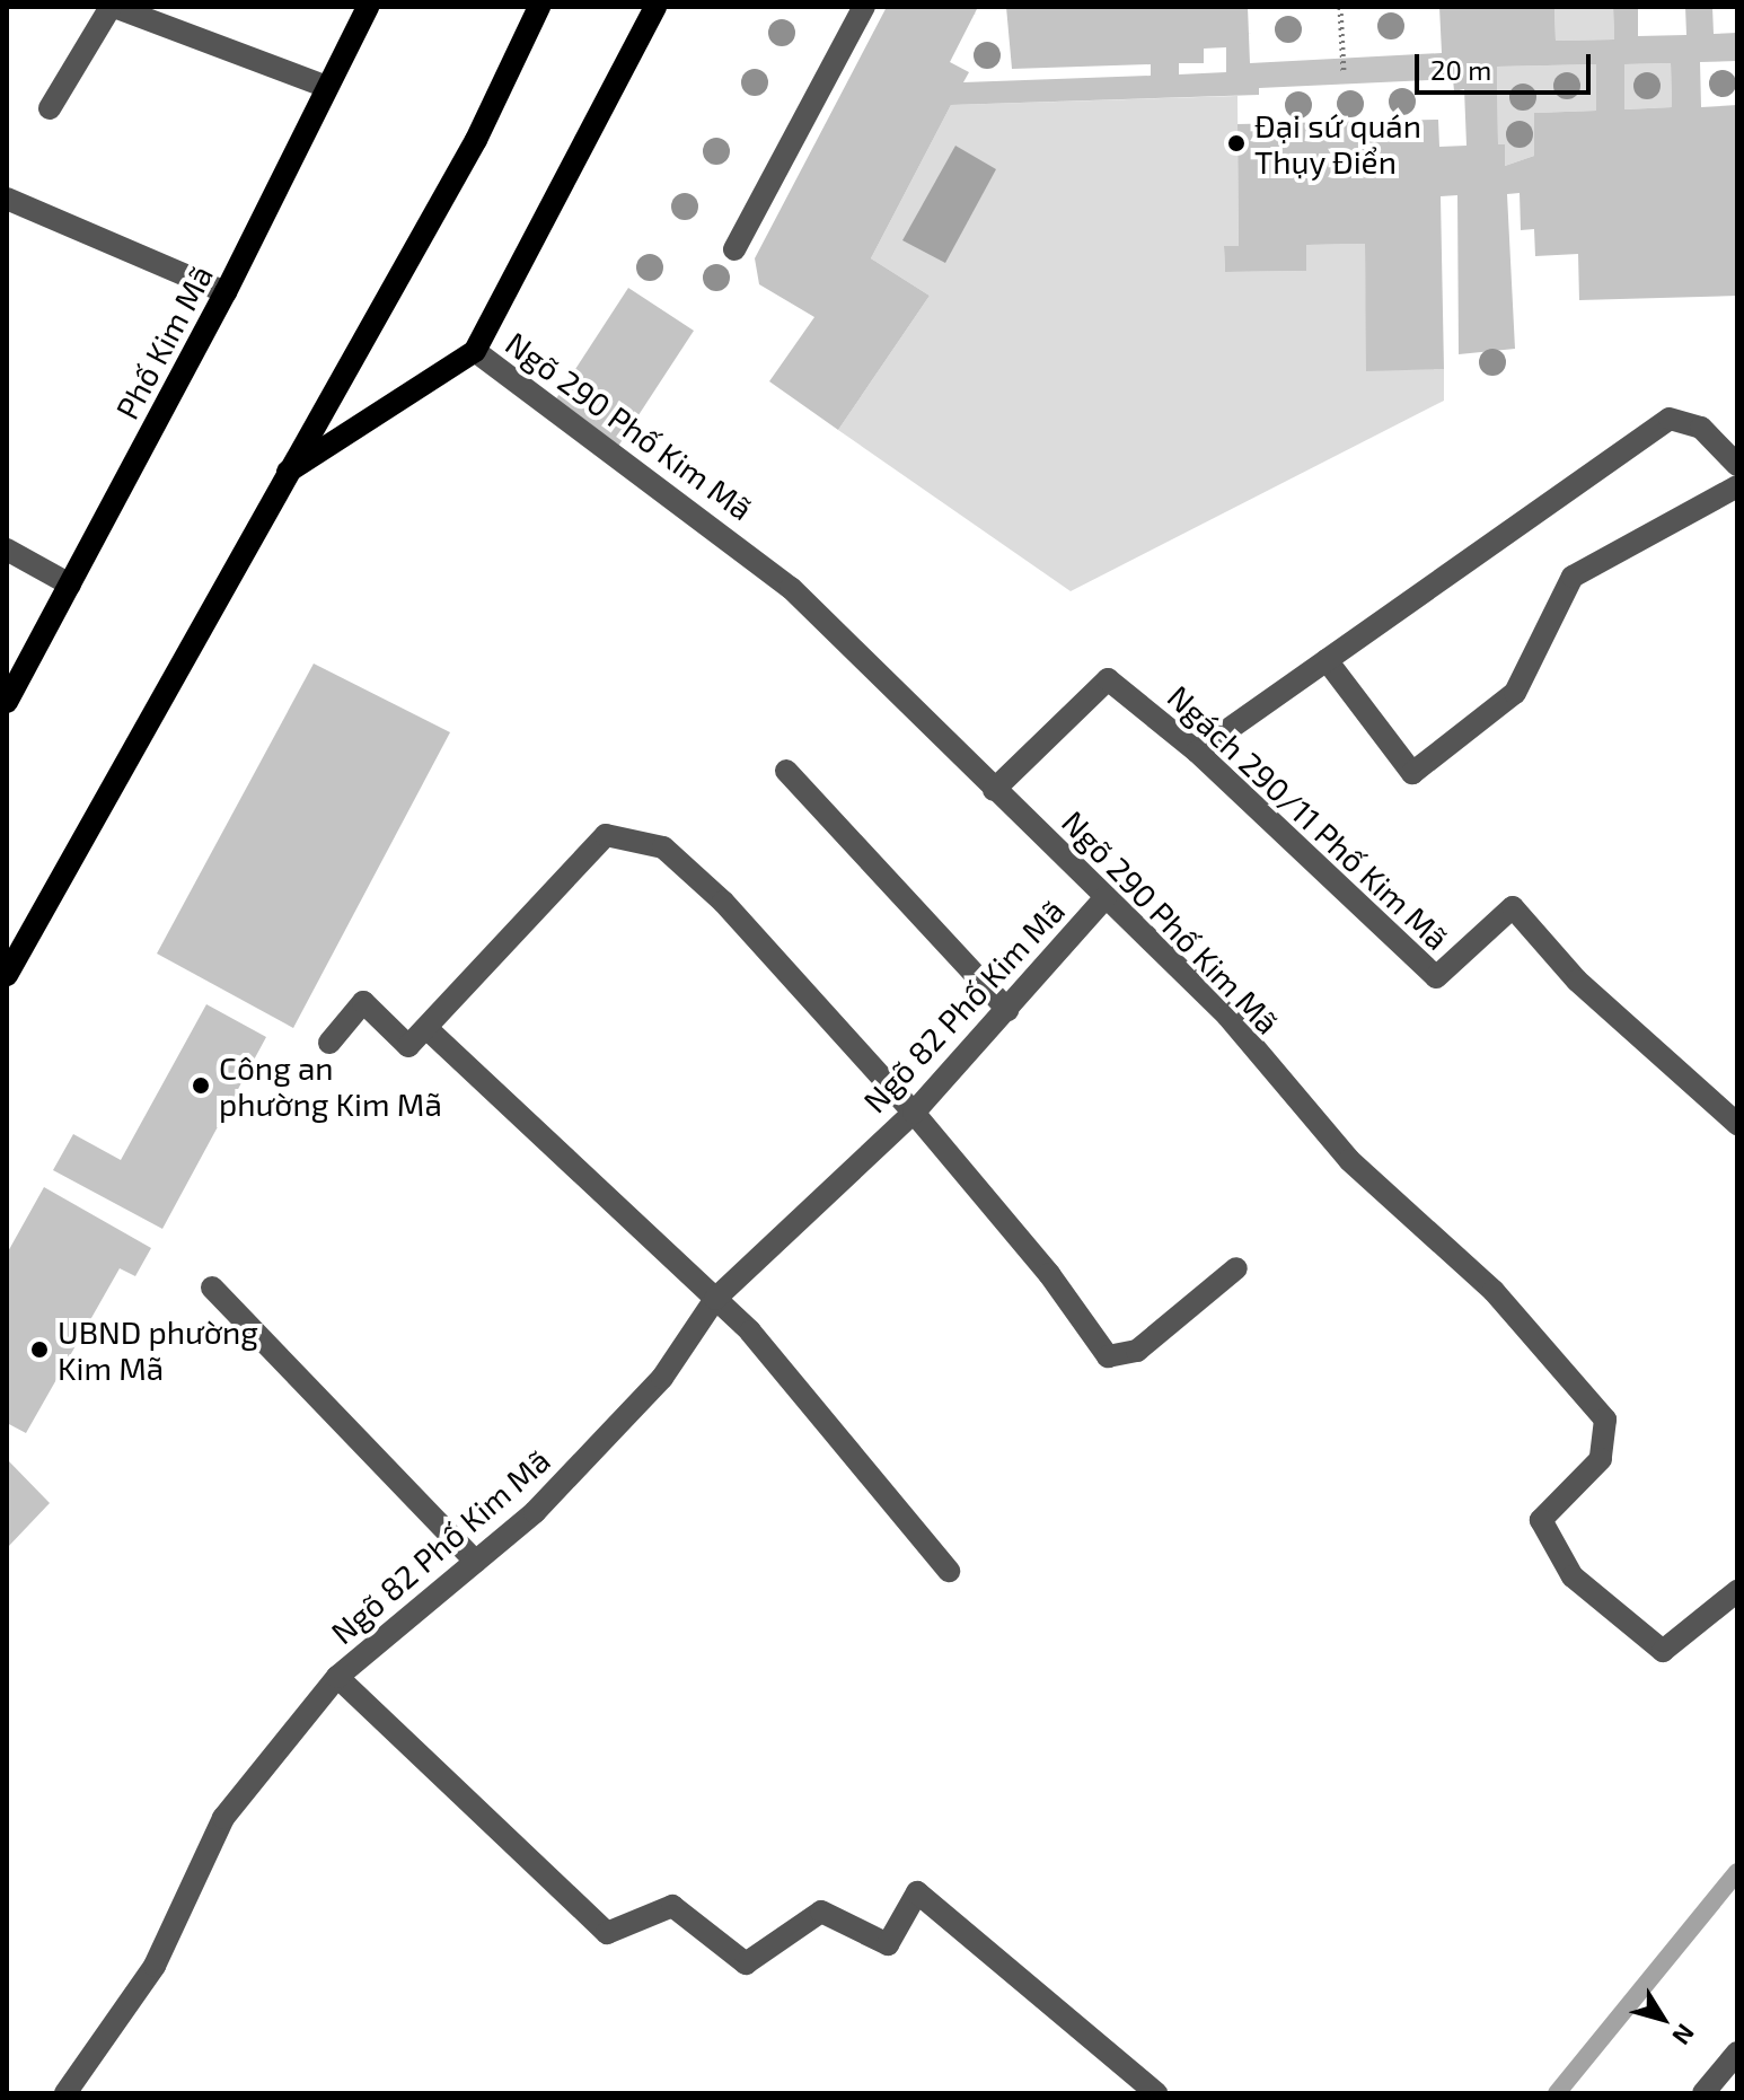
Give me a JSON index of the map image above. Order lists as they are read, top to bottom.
{
  "streets": {
    "main road": ["Phố Kim Mã"],
    "lane": ["Ngõ 290 Phố Kim Mã", "Ngách 290/11 Phố Kim Mã", "Ngõ 82 Phố Kim Mã"]
  },
  "crossings": [
    ["Ngõ 290 Phố Kim Mã", "Ngách 290/11 Phố Kim Mã"],
    ["Ngõ 290 Phố Kim Mã", "Ngõ 82 Phố Kim Mã"]
  ],
  "places": ["Đại sứ quán Thụy Điển", "Công an phường Kim Mã", "UBND phường Kim Mã"],
  "scale_bar": "20 m",
  "north": "bottom right"
}
